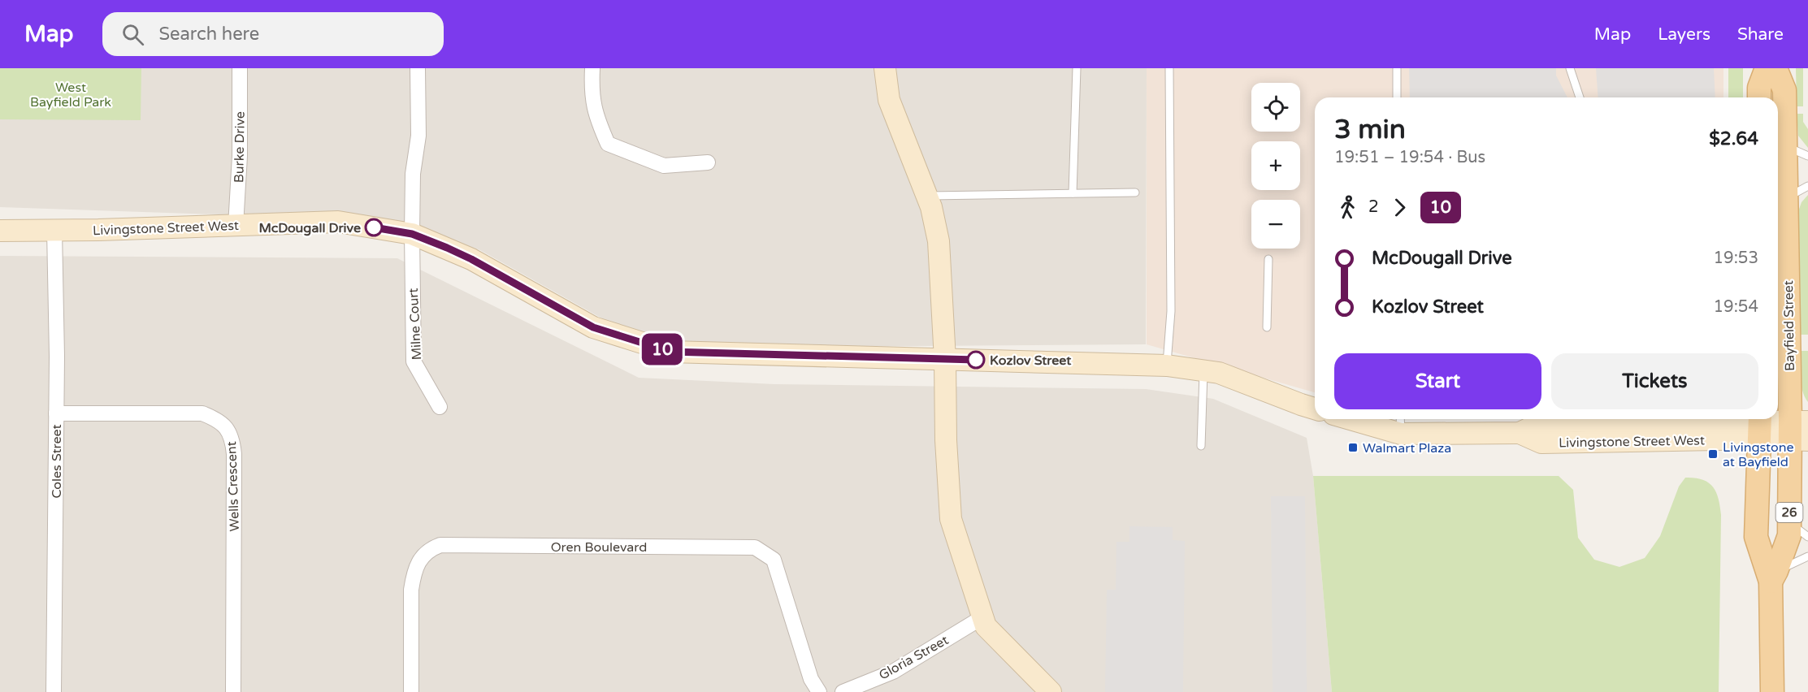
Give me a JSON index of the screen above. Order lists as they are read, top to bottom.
{
  "streets": {
    "main road": ["Bayfield Street", "26"],
    "street": [
      "Burke Drive",
      "Livingstone Street West",
      "Milne Court",
      "Coles Street",
      "Wells Crescent",
      "Oren Boulevard",
      "Gloria Street"
    ]
  },
  "crossings": [
    ["Burke Drive", "Livingstone Street West"],
    ["Livingstone Street West", "Milne Court"],
    ["Livingstone Street West", "Bayfield Street"],
    ["Livingstone Street West", "Coles Street"],
    ["Coles Street", "Wells Crescent"]
  ],
  "parks": ["West Bayfield Park"],
  "places": {
    "other": ["McDougall Drive", "Kozlov Street"],
    "transit": ["Walmart Plaza", "Livingstone at Bayfield"]
  },
  "lines": ["bus line 10"],
  "page": {
    "header": "Map",
    "search": "Search here",
    "nav": ["Map", "Layers", "Share"],
    "on_map": "10",
    "map_buttons": ["+", "−"],
    "heading": ["3 min", "19:51 – 19:54 · Bus", "$2.64"],
    "legs": ["2", "10"],
    "list": [
      {
        "name": "McDougall Drive",
        "value": "19:53"
      },
      {
        "name": "Kozlov Street",
        "value": "19:54"
      }
    ],
    "buttons": ["Start", "Tickets"]
  }
}
